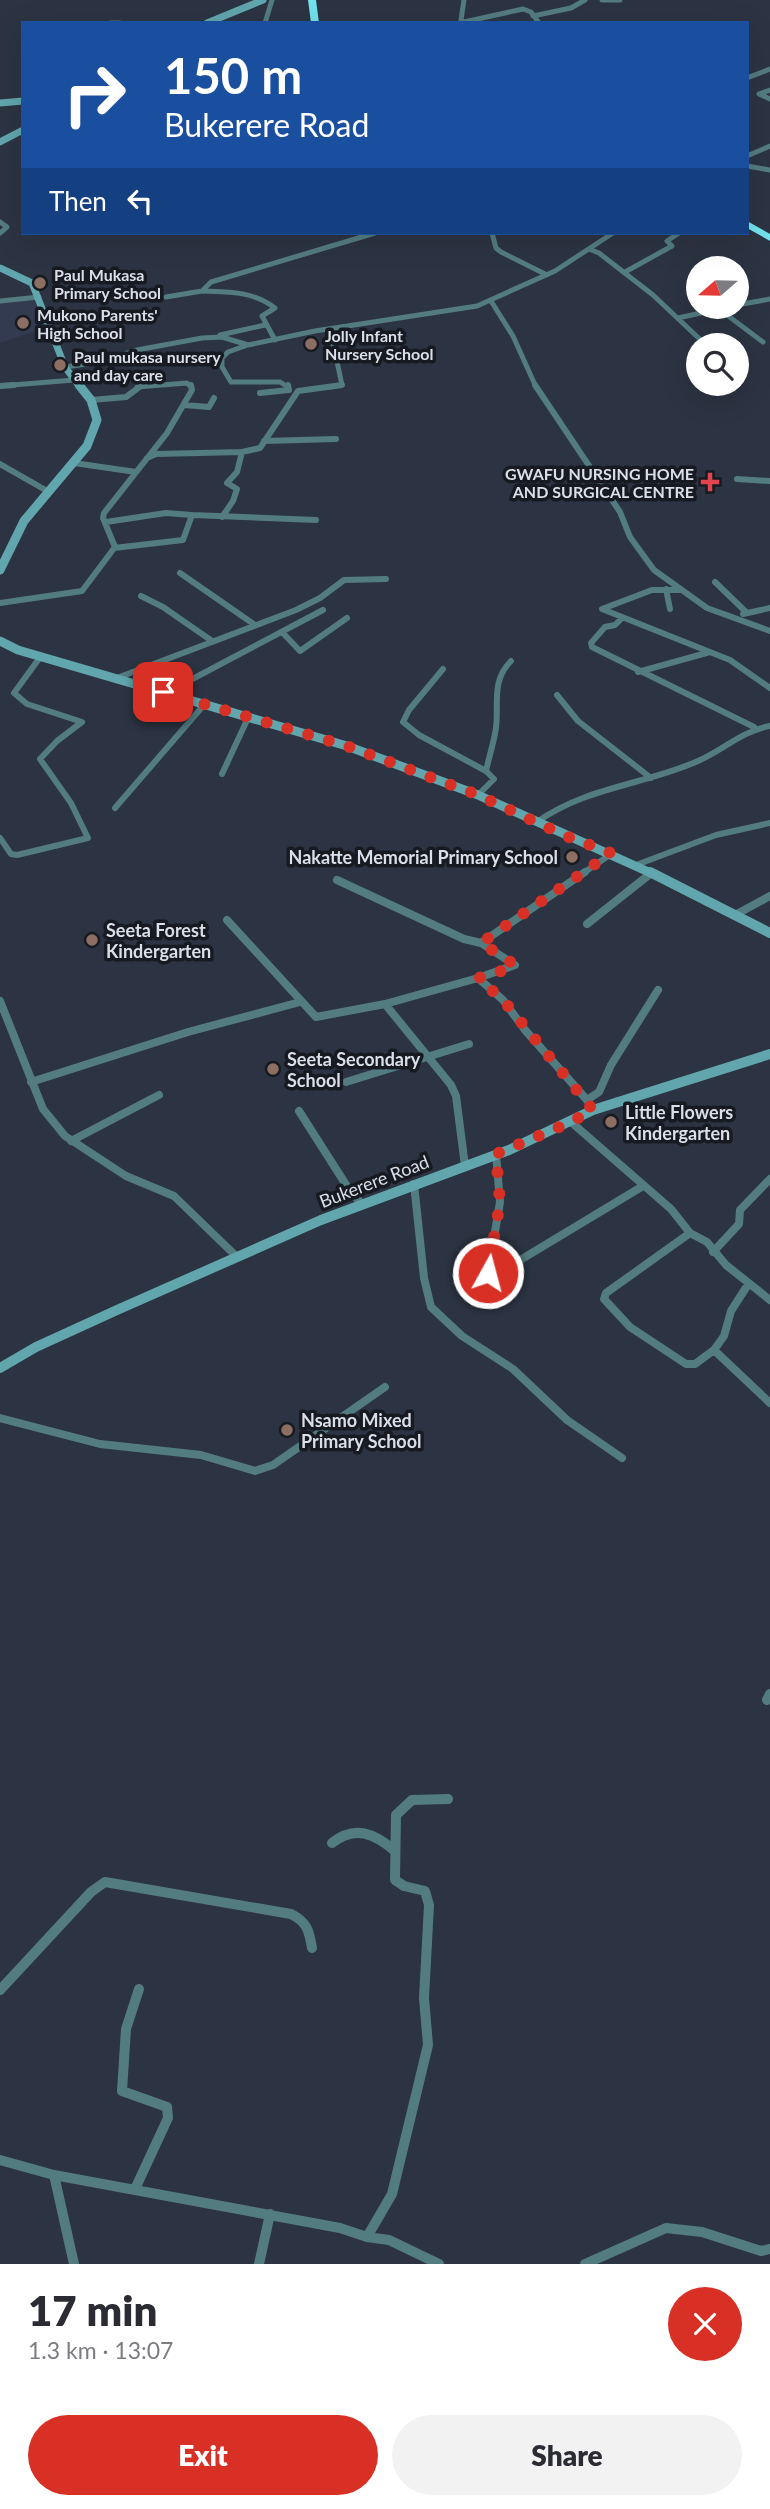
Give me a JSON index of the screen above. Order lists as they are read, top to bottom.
{
  "streets": {
    "street": ["Bukerere Road"]
  },
  "places": {
    "other": [
      "Paul Mukasa Primary School",
      "Mukono Parents' High School",
      "Jolly Infant Nursery School",
      "Paul mukasa nursery and day care",
      "Nakatte Memorial Primary School",
      "Seeta Forest Kindergarten",
      "Seeta Secondary School",
      "Little Flowers Kindergarten",
      "Nsamo Mixed Primary School"
    ],
    "health": ["GWAFU NURSING HOME AND SURGICAL CENTRE"]
  },
  "north": "left",
  "page": {
    "turn": ["150 m", "Bukerere Road"],
    "then": "Then",
    "heading": ["17 min", "1.3 km · 13:07"],
    "buttons": ["Exit", "Share"]
  }
}
